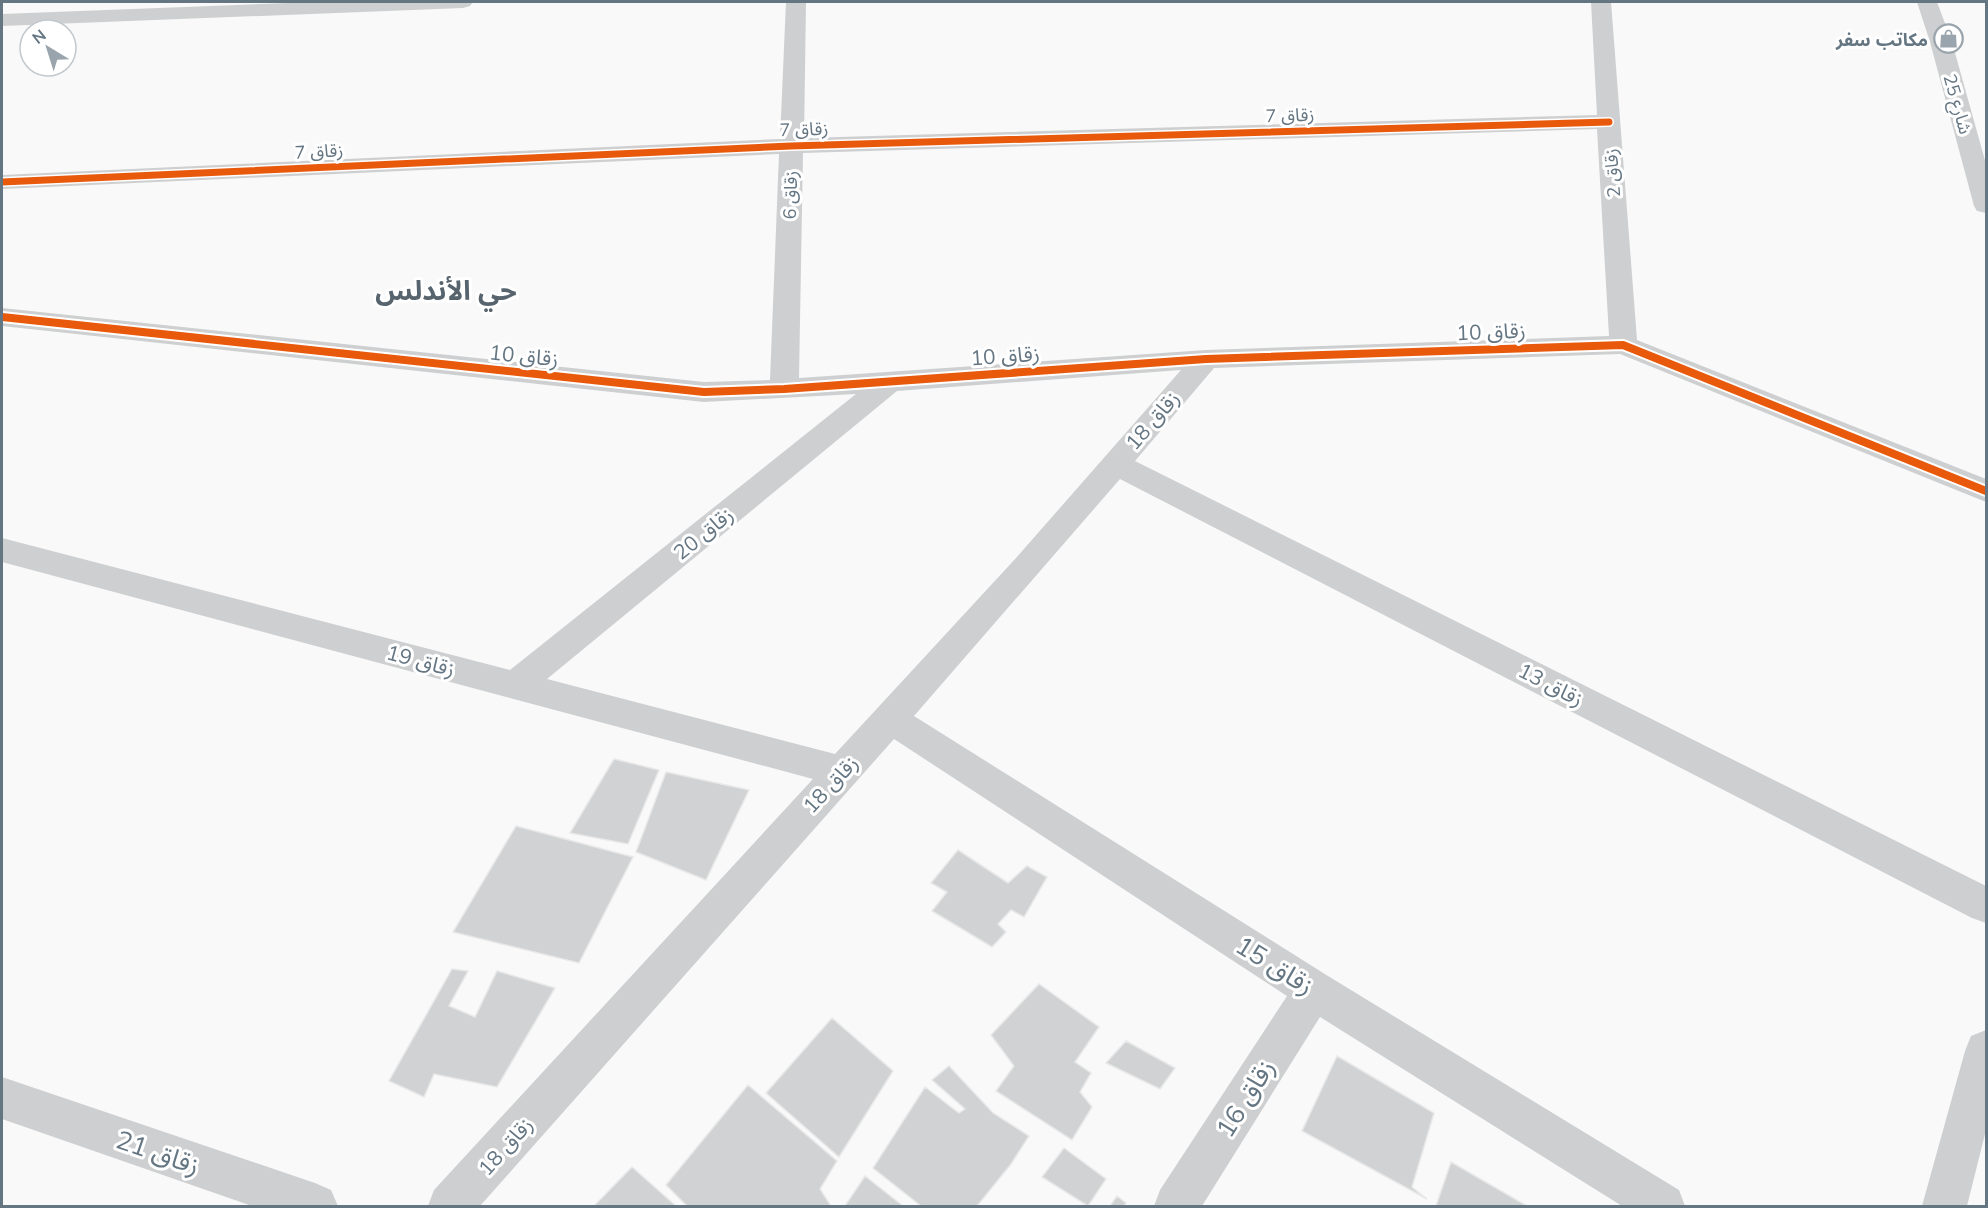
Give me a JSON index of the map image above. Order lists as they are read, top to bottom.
{
  "streets": {
    "street": [
      "شارع 25",
      "زقاق 7",
      "زقاق 2",
      "زقاق 6",
      "زقاق 10",
      "زقاق 18",
      "زقاق 20",
      "زقاق 19",
      "زقاق 13",
      "زقاق 15",
      "زقاق 16",
      "زقاق 21"
    ]
  },
  "crossings": [
    ["زقاق 7", "زقاق 2"],
    ["زقاق 7", "زقاق 6"],
    ["زقاق 2", "زقاق 10"],
    ["زقاق 6", "زقاق 10"],
    ["زقاق 10", "زقاق 18"],
    ["زقاق 10", "زقاق 20"],
    ["زقاق 18", "زقاق 19"],
    ["زقاق 18", "زقاق 13"],
    ["زقاق 18", "زقاق 15"],
    ["زقاق 20", "زقاق 19"],
    ["زقاق 15", "زقاق 16"]
  ],
  "districts": ["حي الأندلس"],
  "places": {
    "shop": ["مكاتب سفر"]
  },
  "north": "top left"
}
